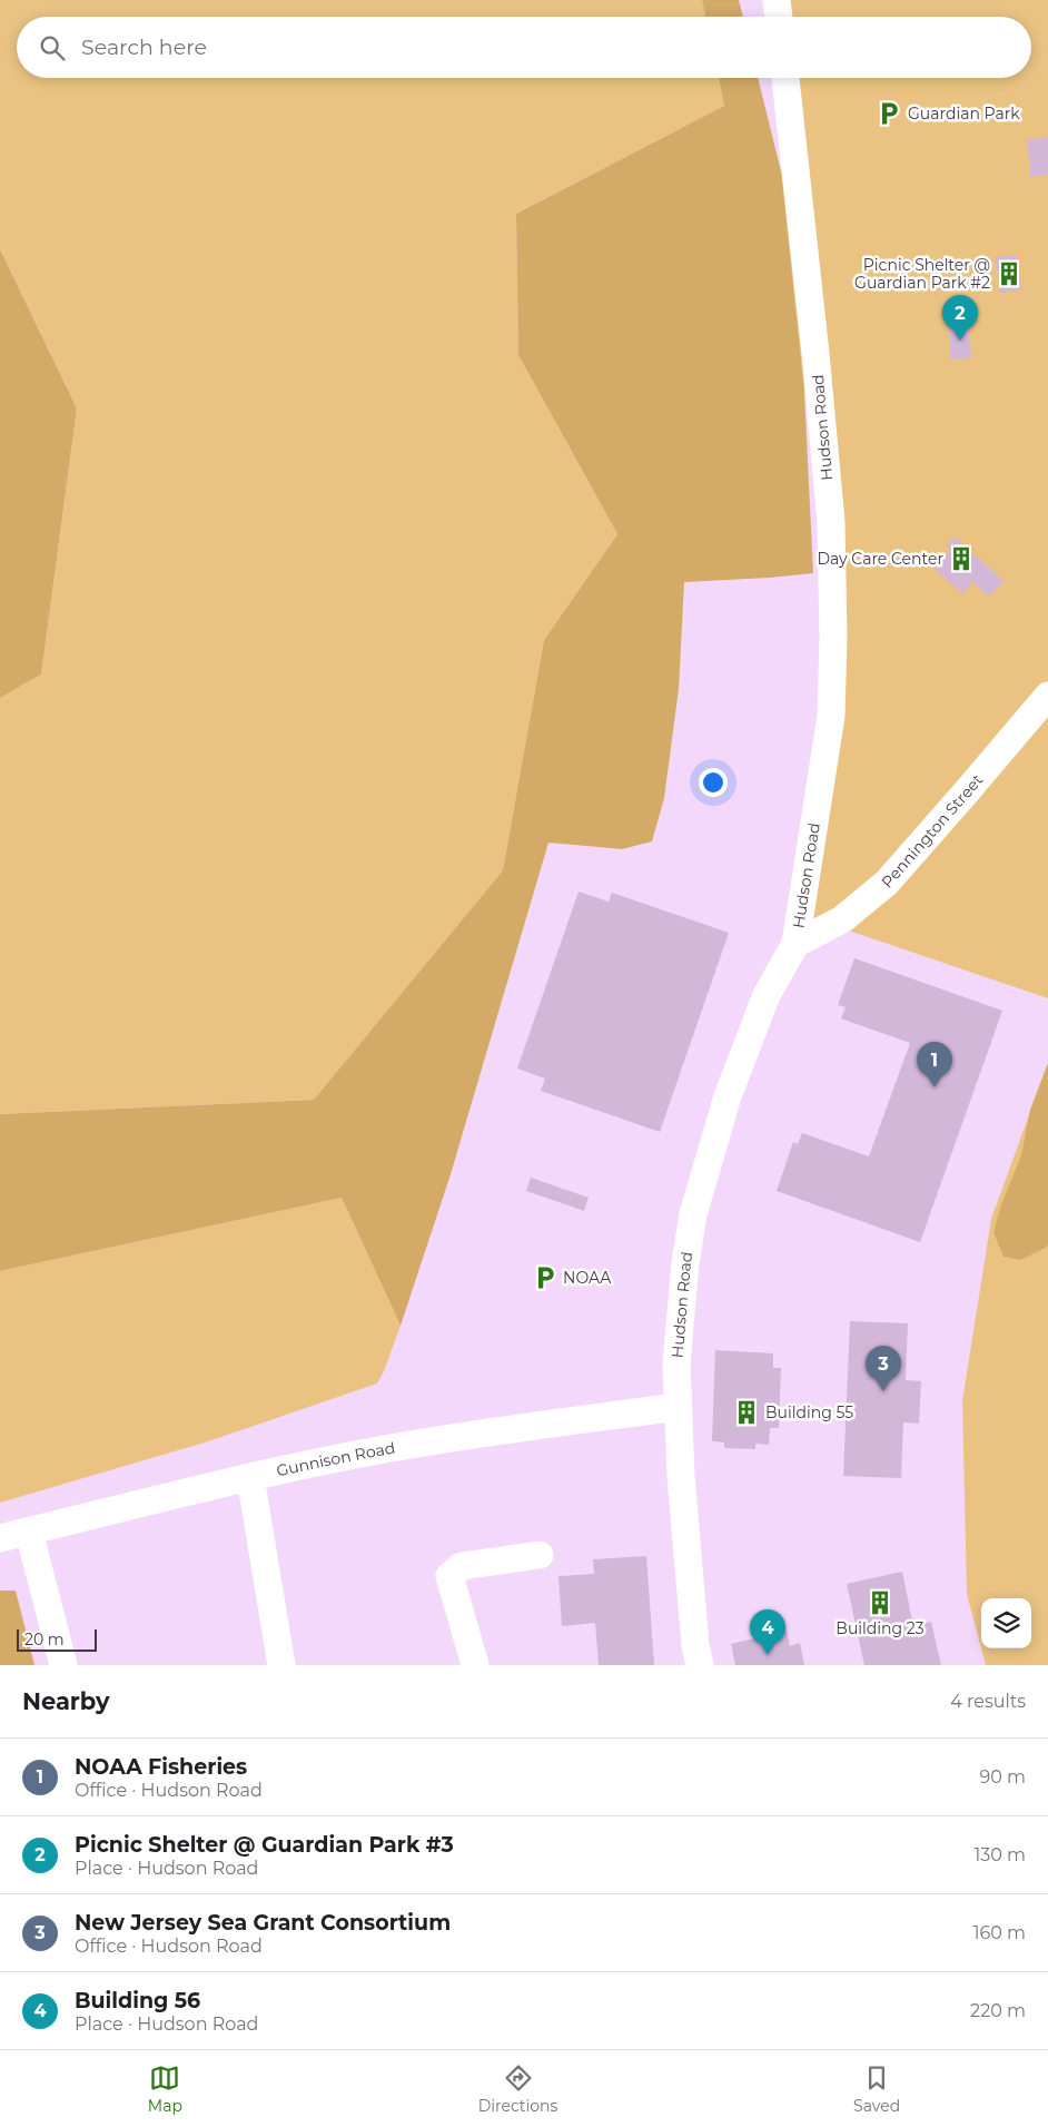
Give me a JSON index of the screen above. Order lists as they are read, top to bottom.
{
  "streets": {
    "street": ["Hudson Road", "Pennington Street", "Gunnison Road"]
  },
  "crossings": [
    ["Hudson Road", "Pennington Street"],
    ["Hudson Road", "Gunnison Road"]
  ],
  "places": {
    "parking": ["Guardian Park", "NOAA"],
    "building": [
      "Picnic Shelter @ Guardian Park #2",
      "Day Care Center",
      "Building 55",
      "Building 23"
    ]
  },
  "scale_bar": "20 m",
  "page": {
    "search": "Search here",
    "pins": [
      "2",
      "1",
      "3",
      "4"
    ],
    "scale": "20 m",
    "heading": ["Nearby", "4 results"],
    "list": [
      {
        "mark": "1",
        "name": "NOAA Fisheries",
        "note": "Office · Hudson Road",
        "value": "90 m"
      },
      {
        "mark": "2",
        "name": "Picnic Shelter @ Guardian Park #3",
        "note": "Place · Hudson Road",
        "value": "130 m"
      },
      {
        "mark": "3",
        "name": "New Jersey Sea Grant Consortium",
        "note": "Office · Hudson Road",
        "value": "160 m"
      },
      {
        "mark": "4",
        "name": "Building 56",
        "note": "Place · Hudson Road",
        "value": "220 m"
      }
    ],
    "nav": ["Map", "Directions", "Saved"]
  }
}
